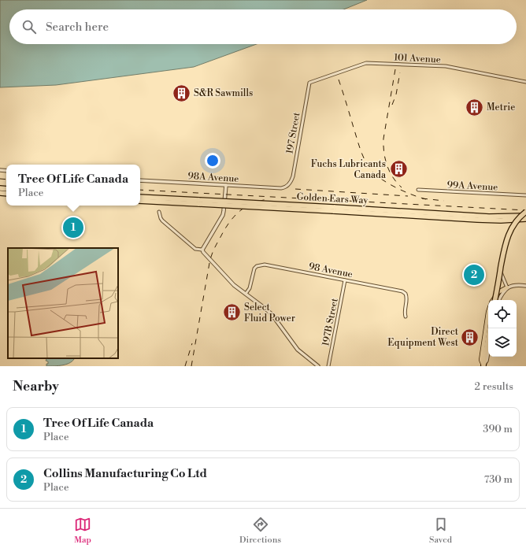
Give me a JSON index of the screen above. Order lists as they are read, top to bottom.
{
  "streets": {
    "highway": ["Golden Ears Way"],
    "street": [
      "101 Avenue",
      "197 Street",
      "98A Avenue",
      "99A Avenue",
      "98 Avenue",
      "197B Street"
    ]
  },
  "crossings": [
    ["101 Avenue", "197 Street"],
    ["197 Street", "98A Avenue"],
    ["98 Avenue", "197B Street"]
  ],
  "places": {
    "building": [
      "S&R Sawmills",
      "Metrie",
      "Fuchs Lubricants Canada",
      "Select Fluid Power",
      "Direct Equipment West"
    ]
  },
  "page": {
    "search": "Search here",
    "popup": ["Tree Of Life Canada", "Place"],
    "pins": ["1", "2"],
    "heading": ["Nearby", "2 results"],
    "list": [
      {
        "mark": "1",
        "name": "Tree Of Life Canada",
        "note": "Place",
        "value": "390 m"
      },
      {
        "mark": "2",
        "name": "Collins Manufacturing Co Ltd",
        "note": "Place",
        "value": "730 m"
      }
    ],
    "nav": ["Map", "Directions", "Saved"]
  }
}
